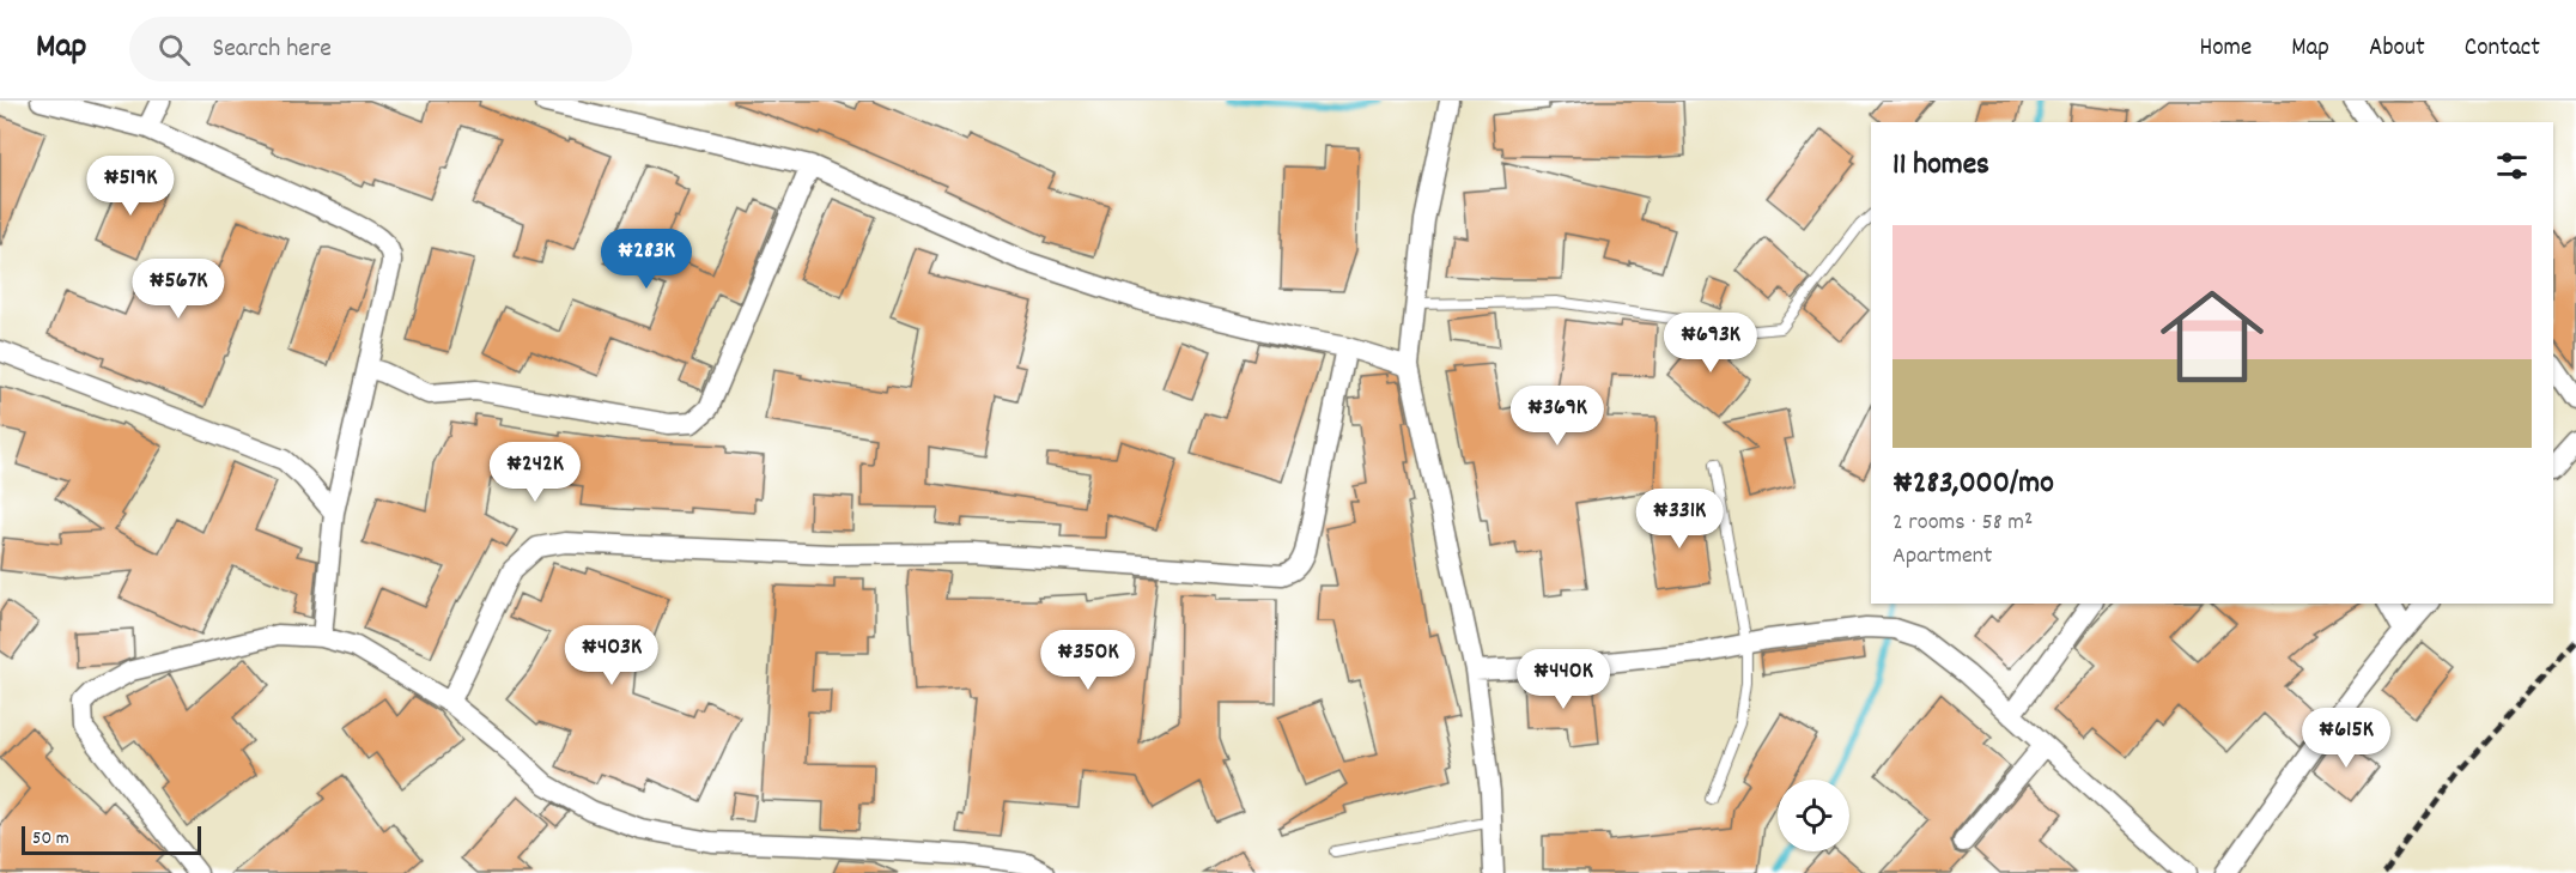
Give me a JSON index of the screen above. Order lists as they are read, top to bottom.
{
  "scale_bar": "50 m",
  "page": {
    "header": "Map",
    "search": "Search here",
    "nav": [
      "Home",
      "Map",
      "About",
      "Contact"
    ],
    "heading": "11 homes",
    "price": [
      "₦519K",
      "₦283K",
      "₦567K",
      "₦693K",
      "₦369K",
      "₦242K",
      "₦331K",
      "₦403K",
      "₦350K",
      "₦440K",
      "₦615K"
    ],
    "list": [
      {
        "name": "₦283,000/mo",
        "note": "2 rooms · 58 m² · Apartment"
      }
    ],
    "scale": "50 m"
  }
}
